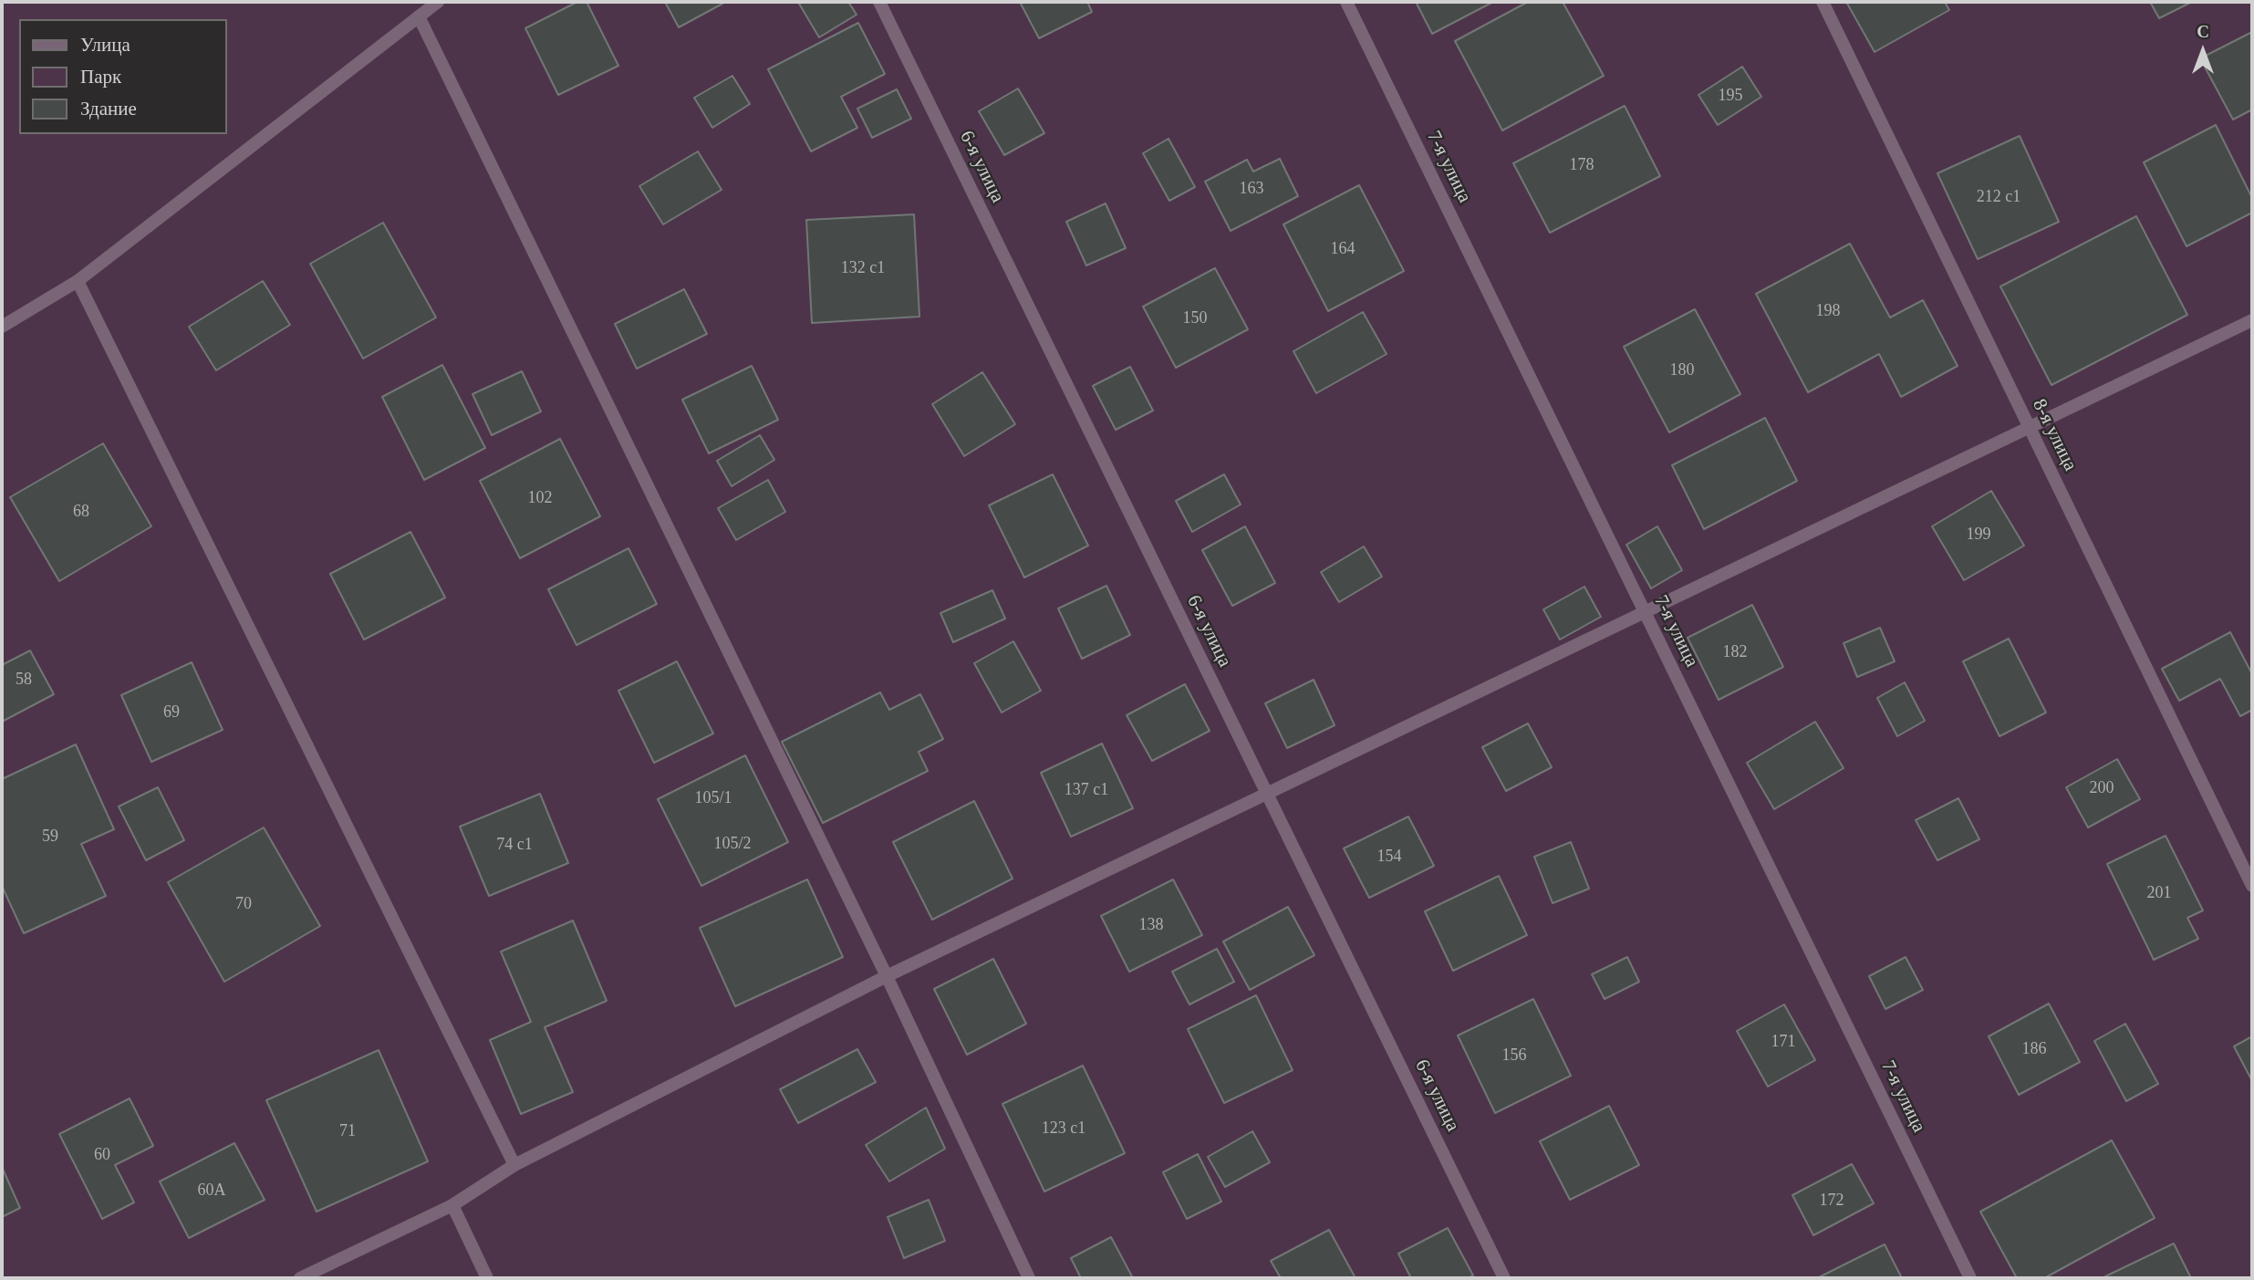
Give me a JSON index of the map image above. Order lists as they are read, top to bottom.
{
  "streets": {
    "street": ["6-я улица", "7-я улица", "8-я улица"]
  },
  "house_numbers": [
    "195",
    "178",
    "163",
    "212 с1",
    "164",
    "132 с1",
    "198",
    "150",
    "180",
    "102",
    "68",
    "199",
    "182",
    "58",
    "69",
    "200",
    "137 c1",
    "105/1",
    "59",
    "105/2",
    "74 с1",
    "154",
    "201",
    "70",
    "138",
    "171",
    "186",
    "156",
    "123 с1",
    "71",
    "60",
    "60А",
    "172"
  ],
  "legend": ["Улица", "Парк", "Здание"],
  "north": "top"
}
